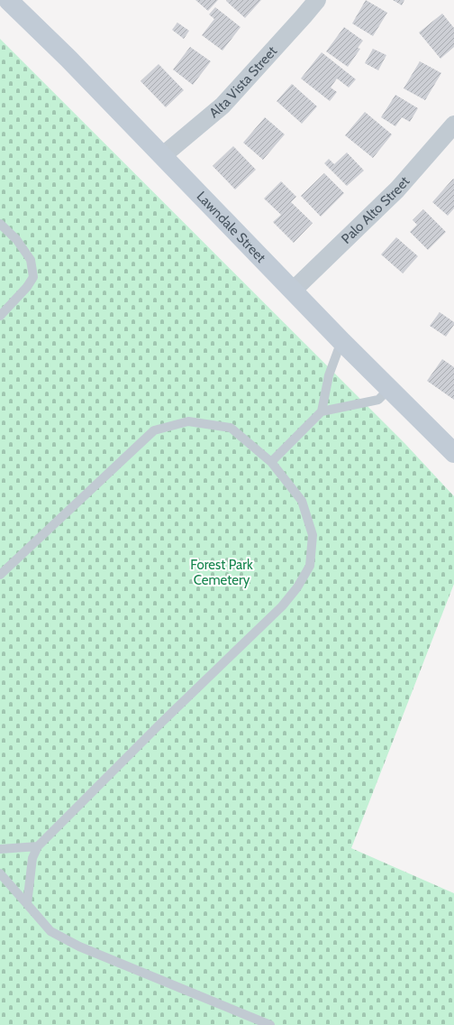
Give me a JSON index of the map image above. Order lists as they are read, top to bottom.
{
  "streets": {
    "main road": ["Lawndale Street"],
    "street": ["Alta Vista Street", "Palo Alto Street"]
  },
  "crossings": [
    ["Alta Vista Street", "Lawndale Street"],
    ["Palo Alto Street", "Lawndale Street"]
  ],
  "parks": ["Forest Park Cemetery"]
}
